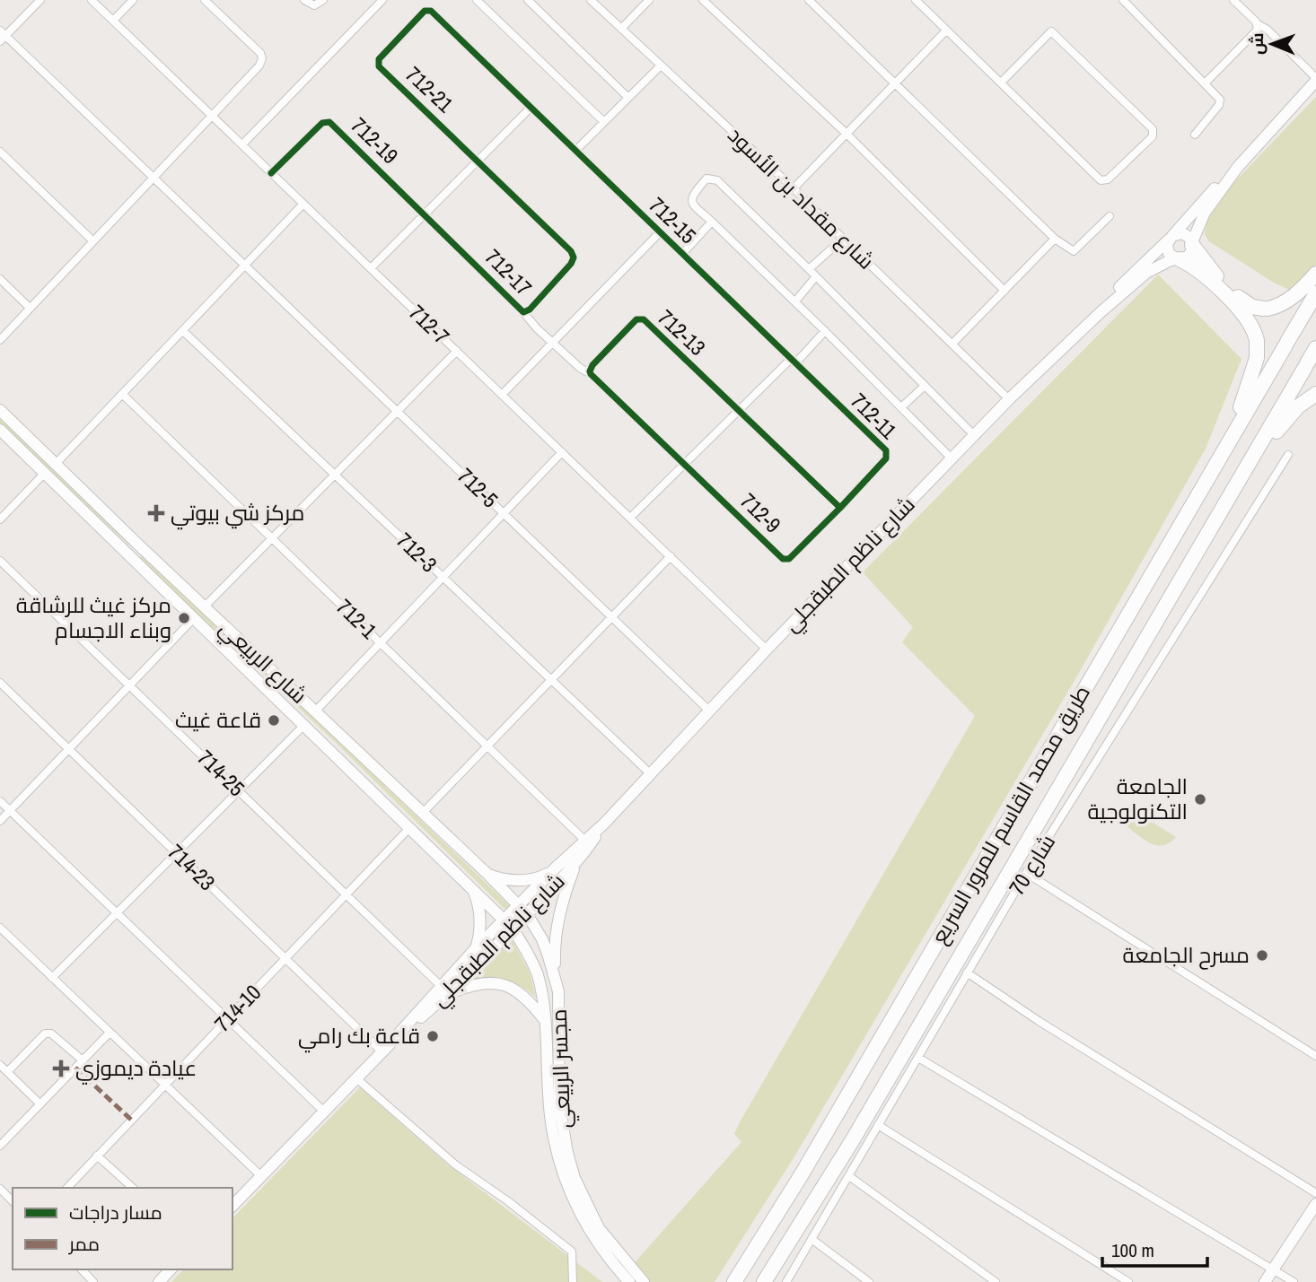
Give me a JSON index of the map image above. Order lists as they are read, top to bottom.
{
  "streets": {
    "highway": ["طريق محمد القاسم للمرور السريع"],
    "main road": ["شارع ناظم الطبقجلي", "شارع الربيعي", "مجسر الربيعي"],
    "street": [
      "712-21",
      "712-19",
      "شارع مقداد بن الأسود",
      "712-15",
      "712-17",
      "712-7",
      "712-13",
      "712-11",
      "712-5",
      "712-9",
      "712-3",
      "712-1",
      "714-25",
      "شارع 70",
      "714-23",
      "714-10"
    ]
  },
  "crossings": [
    ["712-21", "712-15"],
    ["712-21", "712-17"],
    ["712-19", "712-17"],
    ["712-19", "712-7"],
    ["شارع مقداد بن الأسود", "شارع ناظم الطبقجلي"],
    ["712-15", "712-11"],
    ["712-7", "شارع ناظم الطبقجلي"],
    ["712-11", "712-9"],
    ["712-5", "شارع ناظم الطبقجلي"],
    ["712-3", "شارع ناظم الطبقجلي"],
    ["شارع ناظم الطبقجلي", "712-1"],
    ["شارع ناظم الطبقجلي", "شارع الربيعي"],
    ["شارع ناظم الطبقجلي", "714-25"],
    ["شارع ناظم الطبقجلي", "714-23"],
    ["شارع ناظم الطبقجلي", "مجسر الربيعي"],
    ["شارع الربيعي", "714-10"],
    ["شارع الربيعي", "مجسر الربيعي"],
    ["714-25", "714-10"],
    ["714-23", "714-10"]
  ],
  "places": {
    "health": ["مركز شي بيوتي", "عيادة ديموزي"],
    "other": [
      "مركز غيث للرشاقة وبناء الاجسام",
      "قاعة غيث",
      "الجامعة التكنولوجية",
      "مسرح الجامعة",
      "قاعة بك رامي"
    ]
  },
  "legend": ["مسار دراجات", "ممر"],
  "scale_bar": "100 m",
  "north": "left"
}
